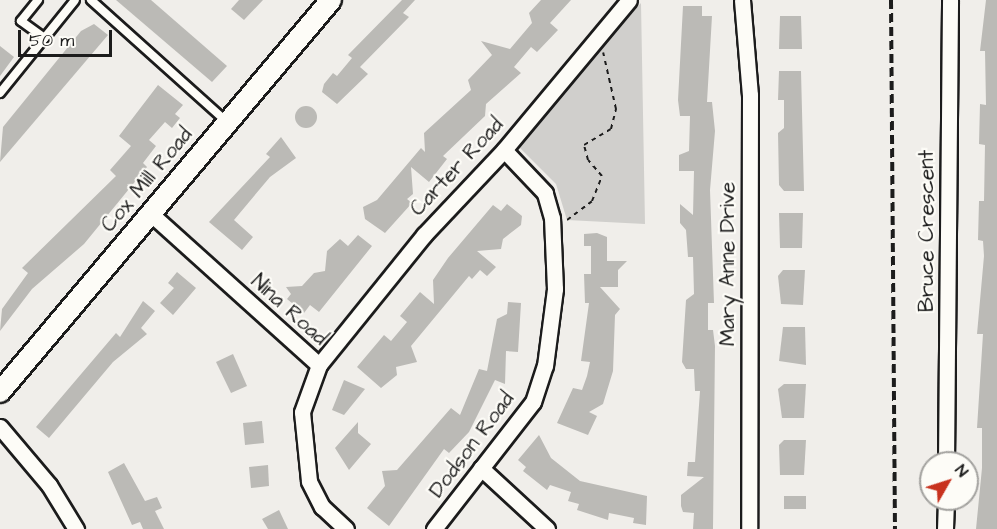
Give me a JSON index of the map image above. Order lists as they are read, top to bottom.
{
  "streets": {
    "street": [
      "Carter Road",
      "Cox Mill Road",
      "Bruce Crescent",
      "Mary Anne Drive",
      "Nina Road",
      "Dodson Road"
    ]
  },
  "crossings": [
    ["Carter Road", "Nina Road"],
    ["Carter Road", "Dodson Road"],
    ["Cox Mill Road", "Nina Road"]
  ],
  "scale_bar": "50 m",
  "north": "top right"
}
